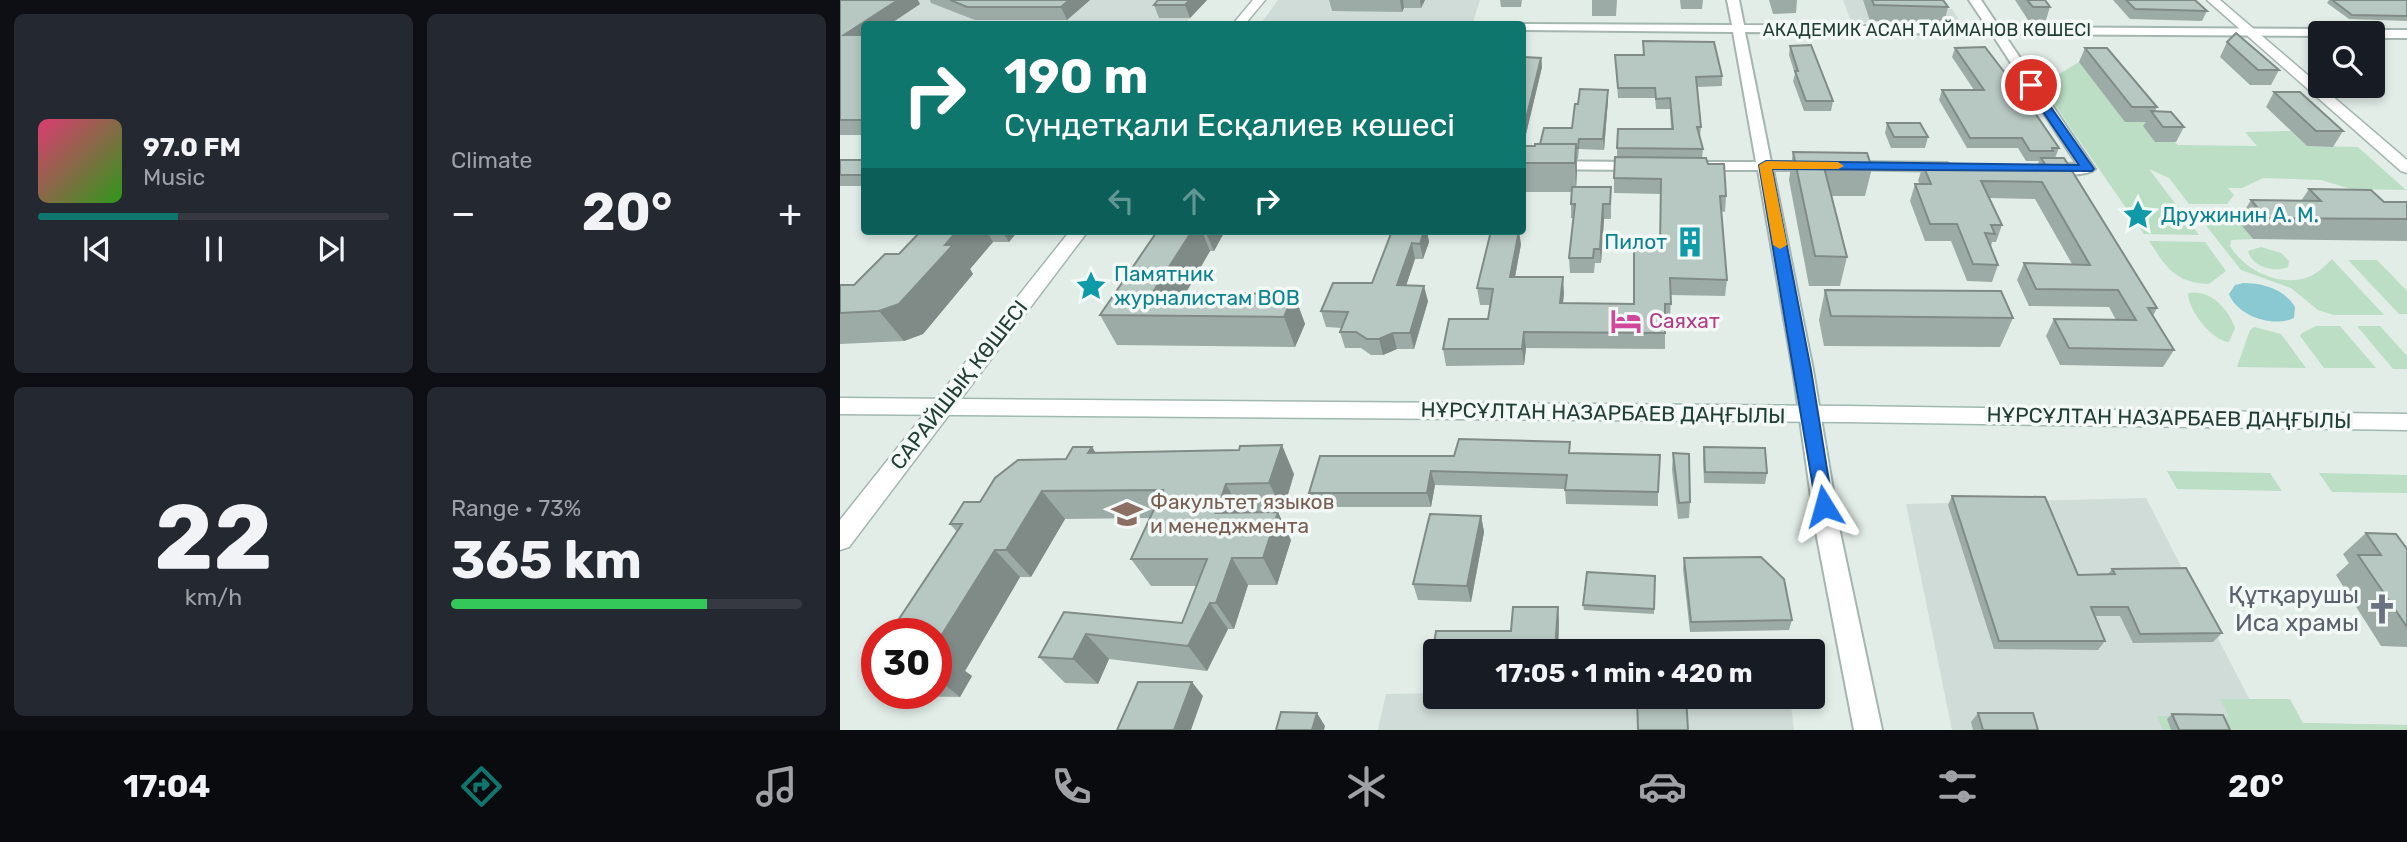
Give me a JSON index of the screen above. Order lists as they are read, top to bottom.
{
  "streets": {
    "main road": ["САРАЙШЫҚ КӨШЕСІ", "НҰРСҰЛТАН НАЗАРБАЕВ ДАҢҒЫЛЫ"],
    "street": ["АКАДЕМИК АСАН ТАЙМАНОВ КӨШЕСІ"]
  },
  "crossings": [
    ["САРАЙШЫҚ КӨШЕСІ", "НҰРСҰЛТАН НАЗАРБАЕВ ДАҢҒЫЛЫ"]
  ],
  "places": {
    "place": ["Дружинин А. М.", "Памятник журналистам ВОВ"],
    "building": ["Пилот"],
    "hotel": ["Саяхат"],
    "school or university": ["Факультет языков и менеджмента"],
    "church": ["Құтқарушы Иса храмы"]
  },
  "page": {
    "tile": [
      "Climate",
      ["22", "km/h"],
      ["Range · 73%", "365 km"]
    ],
    "turn": ["190 m", "Сүндетқали Есқалиев көшесі"],
    "song": ["97.0 FM", "Music"],
    "heat": ["−", "20°", "+"],
    "limit": "30",
    "trip": "17:05 · 1 min · 420 m",
    "tabs": ["17:04", "20°"]
  }
}
